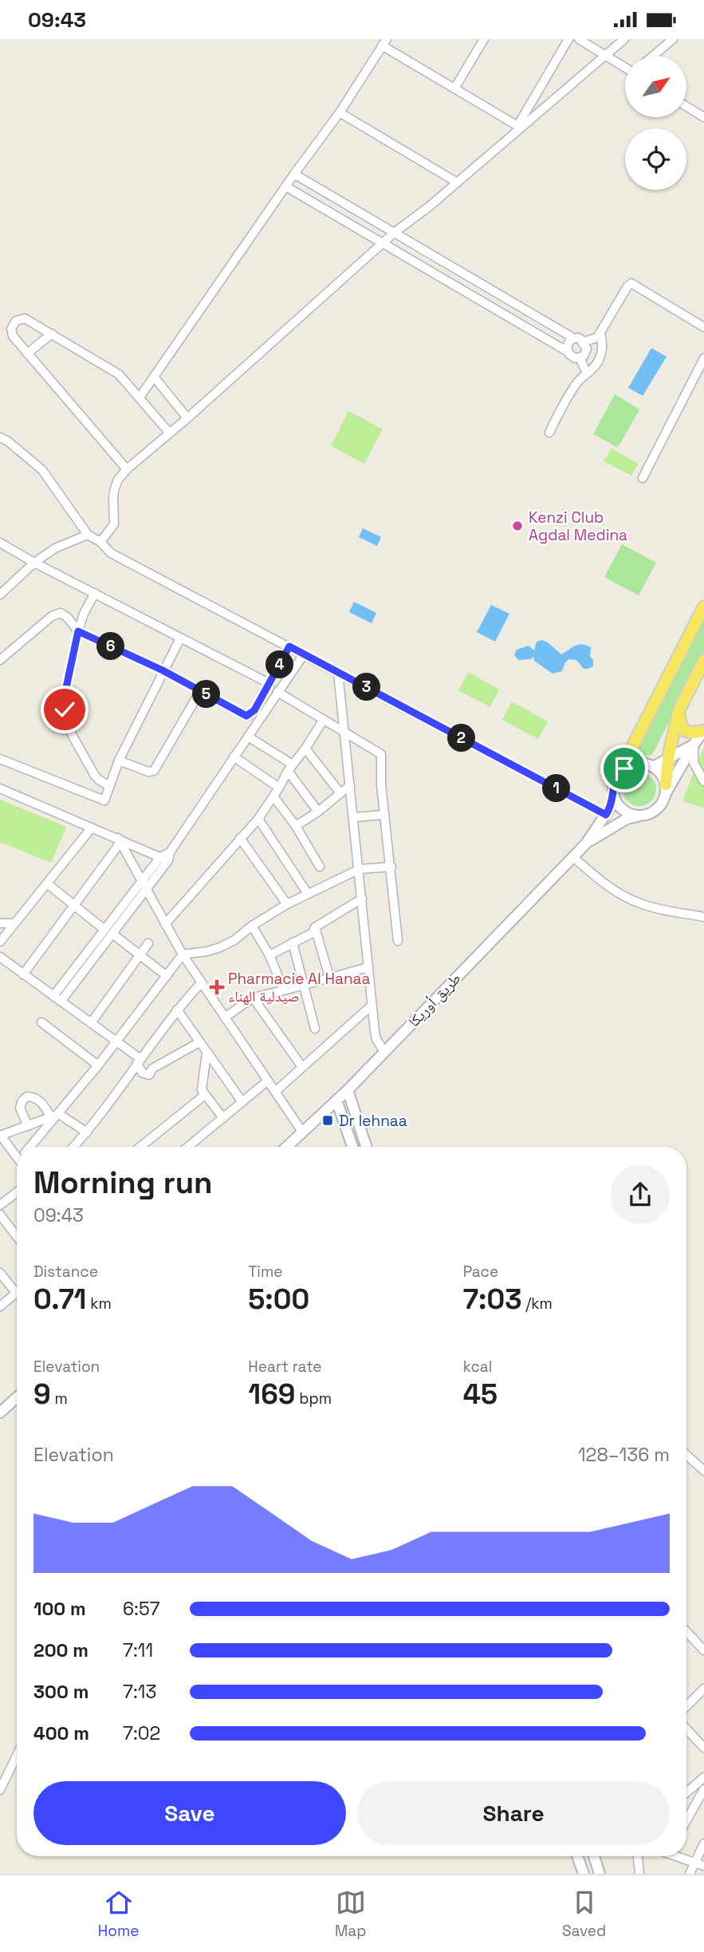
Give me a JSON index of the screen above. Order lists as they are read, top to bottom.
{
  "streets": {
    "street": ["طريق أوريكا"]
  },
  "places": {
    "other": ["Kenzi Club Agdal Medina"],
    "health": ["Pharmacie Al Hanaa صيدلية الهناء"],
    "transit": ["Dr lehnaa"]
  },
  "north": "top right",
  "page": {
    "status": "09:43",
    "pins": [
      "6",
      "4",
      "3",
      "5",
      "2",
      "1"
    ],
    "heading": ["Morning run", "09:43"],
    "stats": [
      ["Distance", "0.71 km"],
      ["Time", "5:00"],
      ["Pace", "7:03 /km"],
      ["Elevation", "9 m"],
      ["Heart rate", "169 bpm"],
      ["kcal", "45"]
    ],
    "chart": ["Elevation", "128–136 m"],
    "list": [
      {
        "name": "100 m",
        "note": "6:57"
      },
      {
        "name": "200 m",
        "note": "7:11"
      },
      {
        "name": "300 m",
        "note": "7:13"
      },
      {
        "name": "400 m",
        "note": "7:02"
      }
    ],
    "buttons": ["Save", "Share"],
    "tabs": ["Home", "Map", "Saved"]
  }
}
